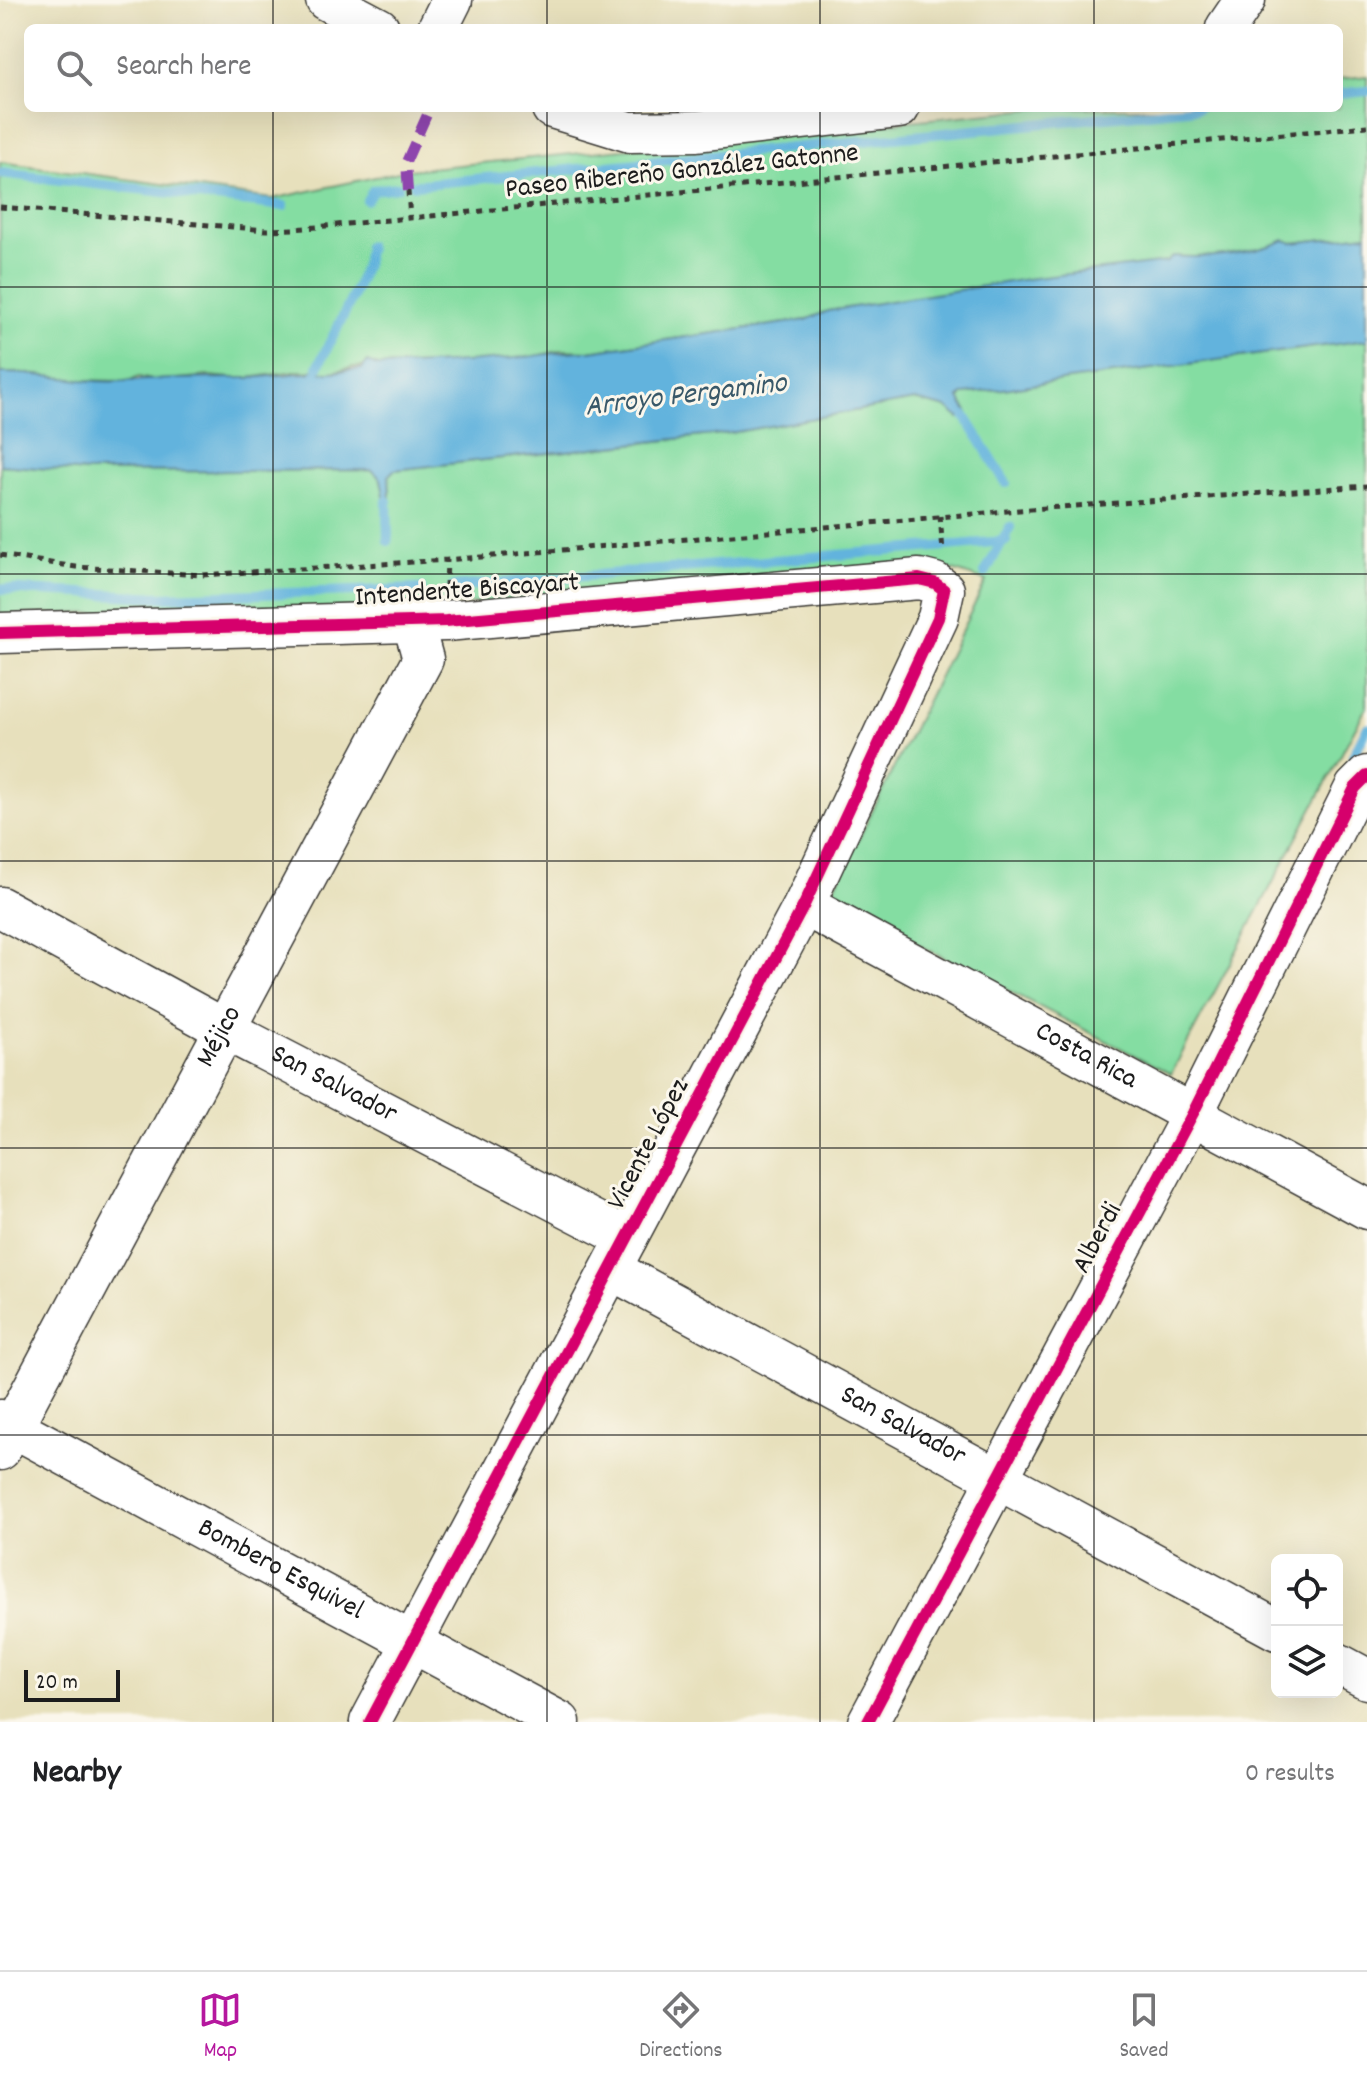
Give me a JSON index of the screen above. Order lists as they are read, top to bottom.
{
  "streets": {
    "street": [
      "Intendente Biscayart",
      "Méjico",
      "Costa Rica",
      "San Salvador",
      "Vicente López",
      "Alberdi",
      "Bombero Esquivel"
    ],
    "path": ["Paseo Ribereño González Gatonne"]
  },
  "crossings": [
    ["Intendente Biscayart", "Méjico"],
    ["Intendente Biscayart", "Vicente López"],
    ["Méjico", "San Salvador"],
    ["Méjico", "Bombero Esquivel"],
    ["Costa Rica", "Vicente López"],
    ["Costa Rica", "Alberdi"],
    ["San Salvador", "Vicente López"],
    ["San Salvador", "Alberdi"],
    ["Vicente López", "Bombero Esquivel"]
  ],
  "water": ["Arroyo Pergamino"],
  "scale_bar": "20 m",
  "page": {
    "search": "Search here",
    "scale": "20 m",
    "heading": ["Nearby", "0 results"],
    "nav": ["Map", "Directions", "Saved"]
  }
}
